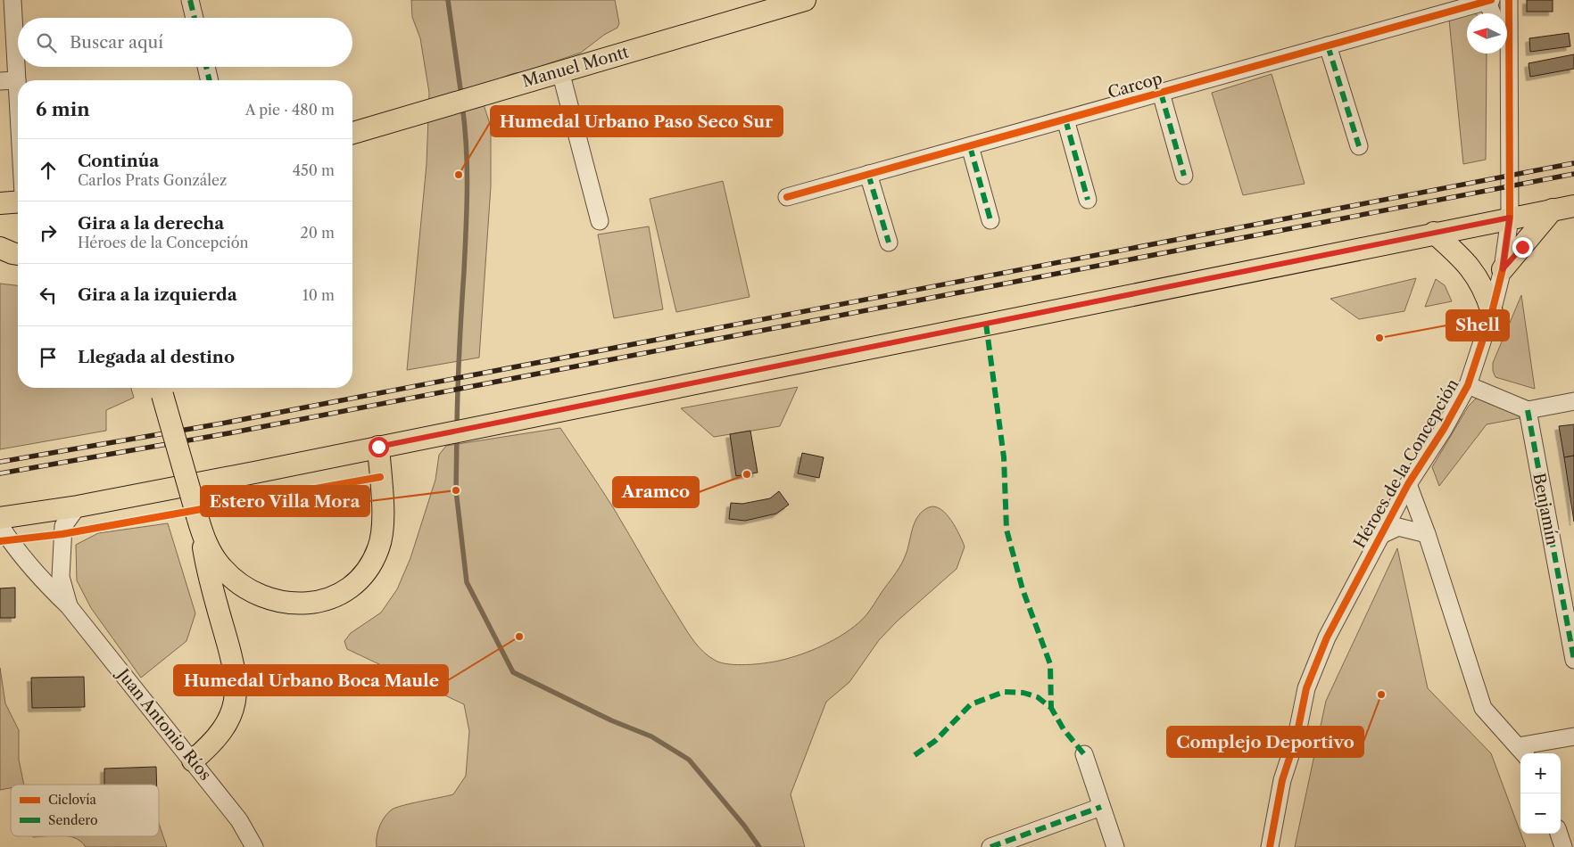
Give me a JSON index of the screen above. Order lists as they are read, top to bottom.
{
  "streets": {
    "main road": ["Manuel Montt"],
    "street": [
      "Carcop",
      "Héroes de la Concepción",
      "Benjamín",
      "Juan Antonio Ríos"
    ]
  },
  "places": [
    "Humedal Urbano Paso Seco Sur",
    "Shell",
    "Aramco",
    "Estero Villa Mora",
    "Humedal Urbano Boca Maule",
    "Complejo Deportivo"
  ],
  "legend": ["Ciclovía", "Sendero"],
  "north": "left",
  "page": {
    "search": "Buscar aquí",
    "heading": ["6 min", "A pie · 480 m"],
    "list": [
      ["Continúa", "Carlos Prats González", "450 m"],
      ["Gira a la derecha", "Héroes de la Concepción", "20 m"],
      ["Gira a la izquierda", "10 m"],
      "Llegada al destino"
    ],
    "map_buttons": ["+", "−"]
  }
}
